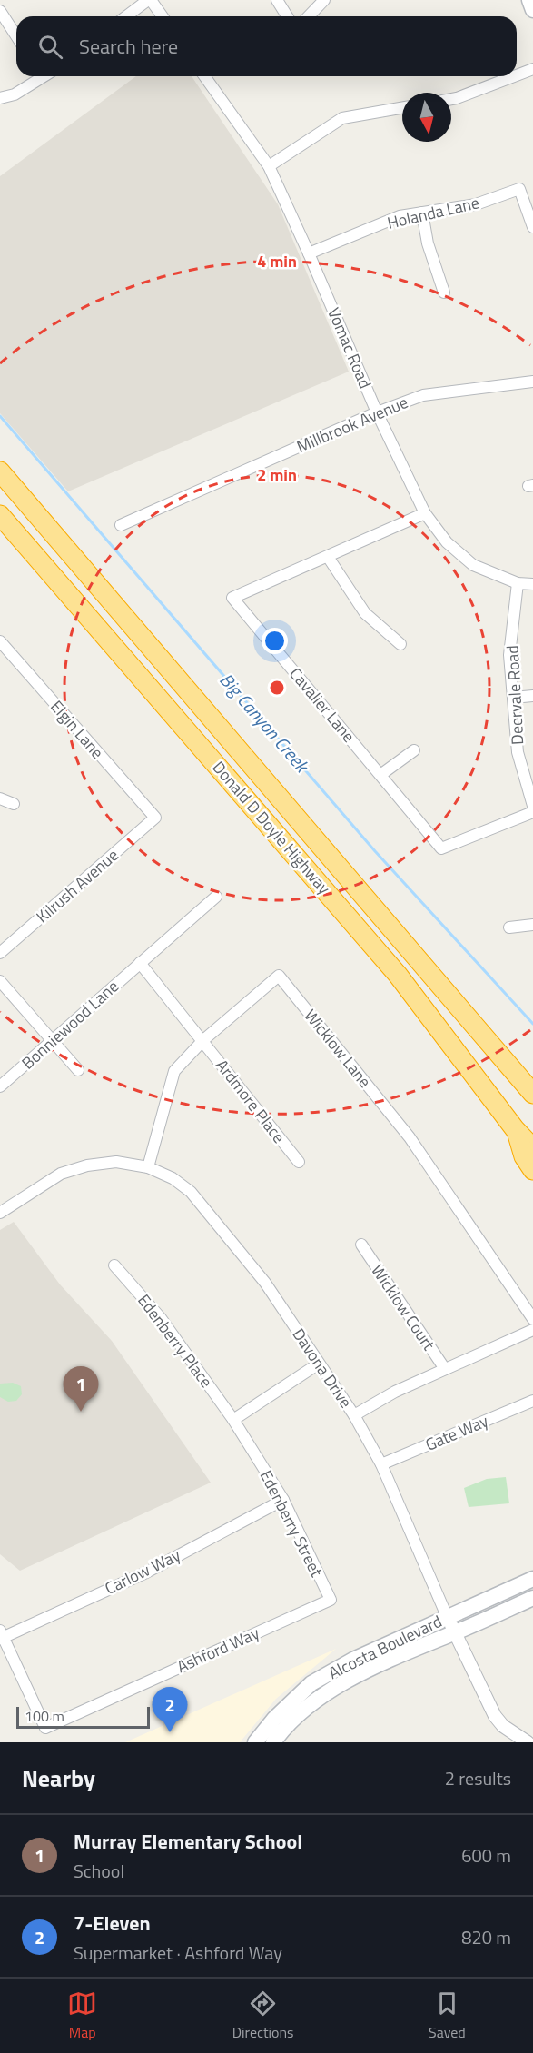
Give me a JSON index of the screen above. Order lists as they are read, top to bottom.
{
  "streets": {
    "highway": ["Donald D Doyle Highway"],
    "main road": ["Alcosta Boulevard"],
    "street": [
      "Holanda Lane",
      "Vomac Road",
      "Millbrook Avenue",
      "Deervale Road",
      "Cavalier Lane",
      "Elgin Lane",
      "Kilrush Avenue",
      "Bonniewood Lane",
      "Wicklow Lane",
      "Ardmore Place",
      "Wicklow Court",
      "Edenberry Place",
      "Davona Drive",
      "Gate Way",
      "Edenberry Street",
      "Carlow Way",
      "Ashford Way"
    ]
  },
  "crossings": [
    ["Holanda Lane", "Vomac Road"],
    ["Vomac Road", "Millbrook Avenue"],
    ["Vomac Road", "Deervale Road"],
    ["Vomac Road", "Cavalier Lane"],
    ["Elgin Lane", "Kilrush Avenue"],
    ["Bonniewood Lane", "Ardmore Place"],
    ["Wicklow Lane", "Ardmore Place"],
    ["Wicklow Lane", "Davona Drive"],
    ["Edenberry Place", "Edenberry Street"],
    ["Davona Drive", "Gate Way"],
    ["Davona Drive", "Alcosta Boulevard"],
    ["Edenberry Street", "Carlow Way"],
    ["Edenberry Street", "Ashford Way"],
    ["Carlow Way", "Ashford Way"]
  ],
  "water": ["Big Canyon Creek"],
  "scale_bar": "100 m",
  "north": "bottom",
  "page": {
    "search": "Search here",
    "pins": ["1", "2"],
    "scale": "100 m",
    "heading": ["Nearby", "2 results"],
    "list": [
      {
        "mark": "1",
        "name": "Murray Elementary School",
        "note": "School",
        "value": "600 m"
      },
      {
        "mark": "2",
        "name": "7-Eleven",
        "note": "Supermarket · Ashford Way",
        "value": "820 m"
      }
    ],
    "nav": ["Map", "Directions", "Saved"]
  },
  "rings": ["4 min", "2 min"]
}
